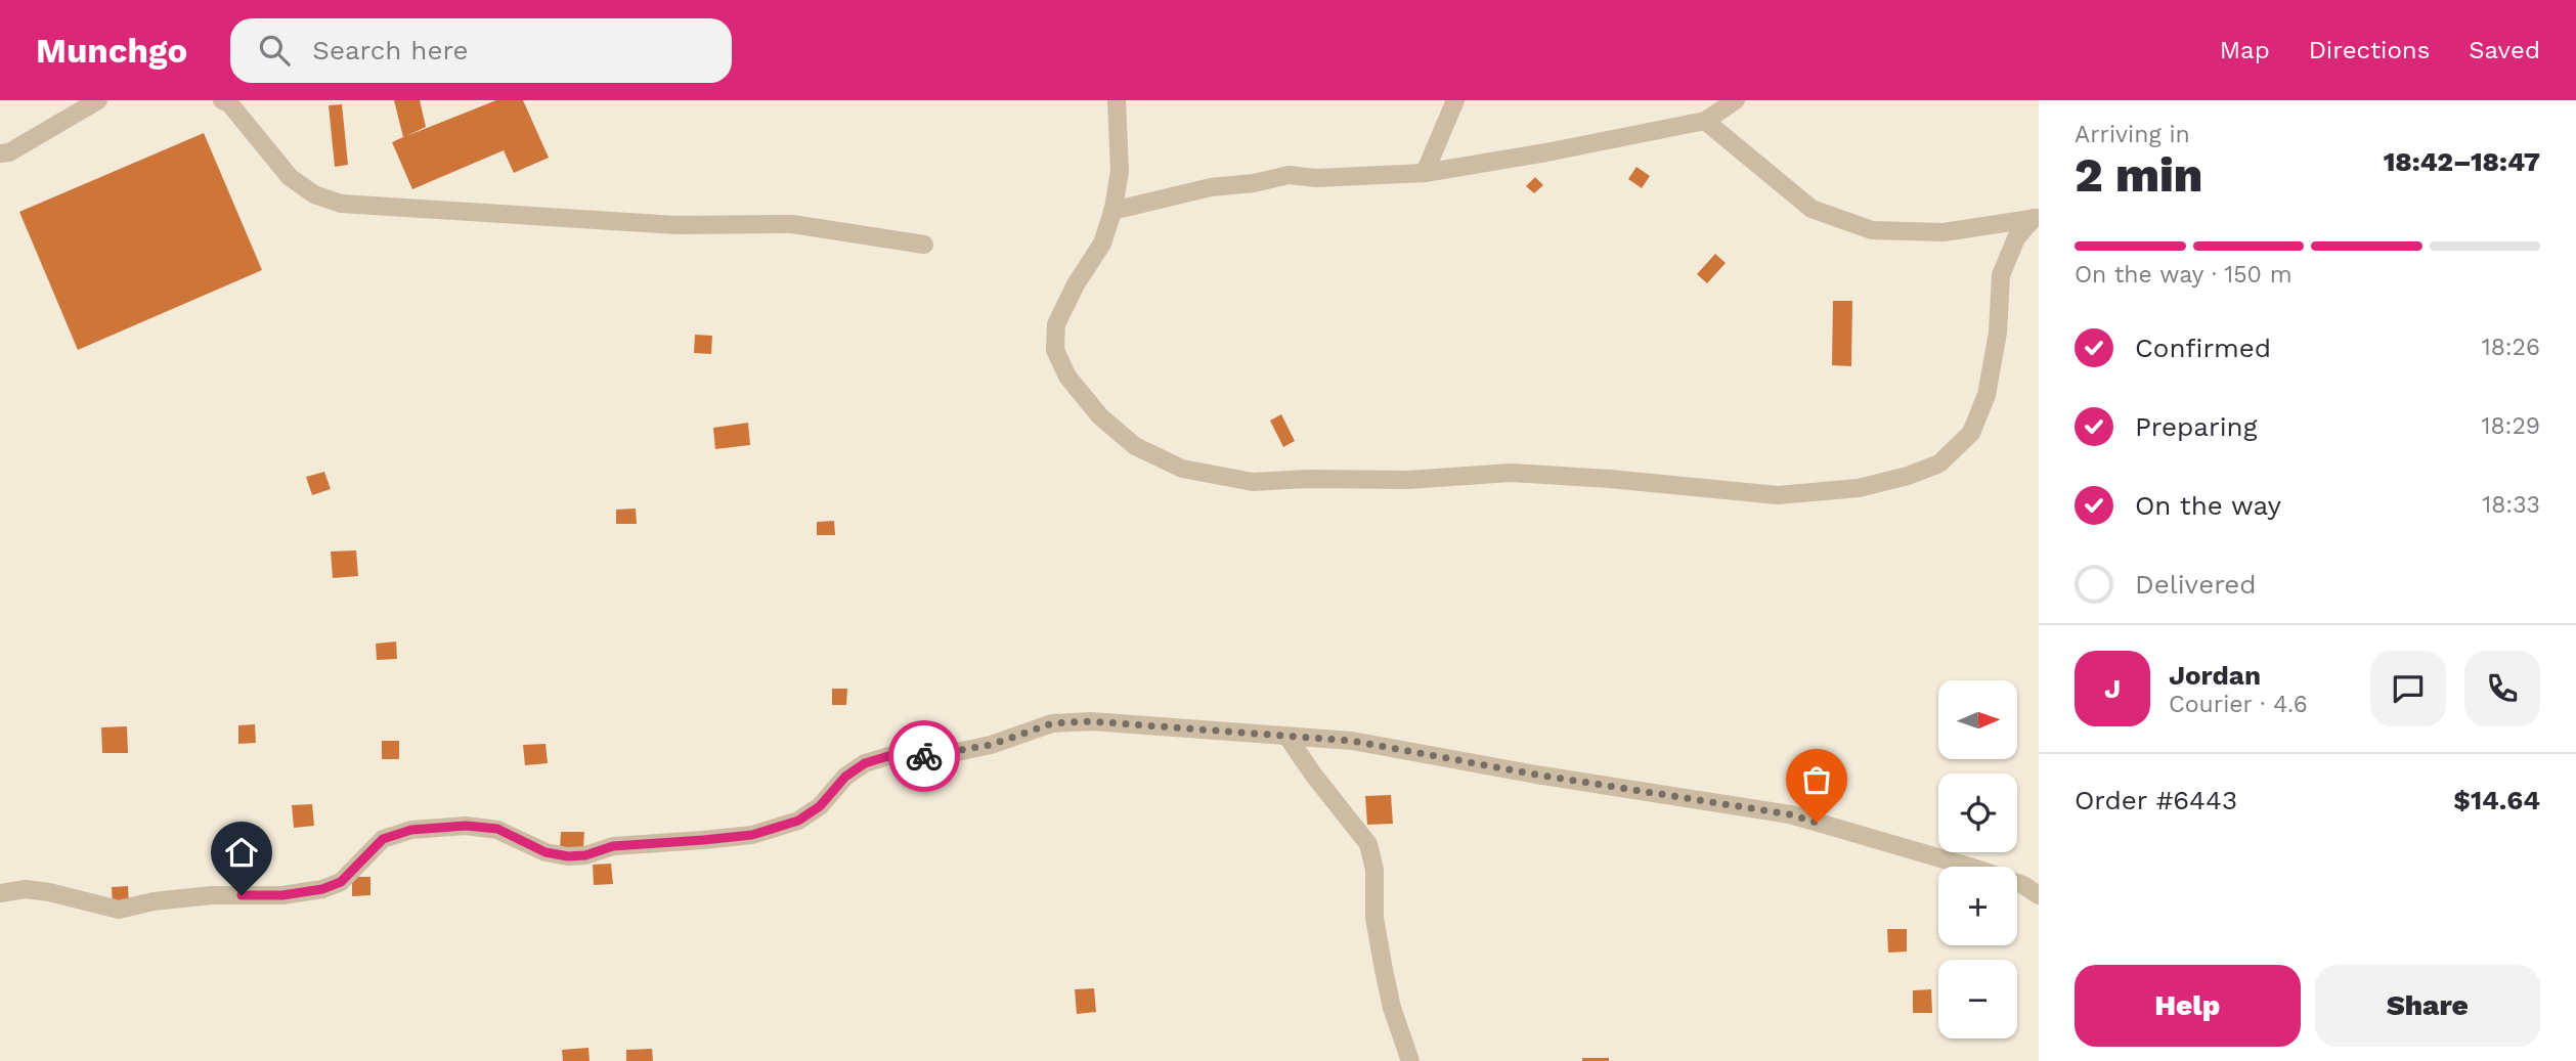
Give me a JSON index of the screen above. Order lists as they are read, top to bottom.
{
  "north": "right",
  "page": {
    "header": "Munchgo",
    "search": "Search here",
    "nav": ["Map", "Directions", "Saved"],
    "heading": ["2 min", "Arriving in", "18:42–18:47"],
    "panel": [
      "Jordan",
      "Courier · 4.6",
      "Order #6443",
      "$14.64"
    ],
    "bar": "On the way · 150 m",
    "list": [
      ["Confirmed", "18:26"],
      ["Preparing", "18:29"],
      ["On the way", "18:33"],
      "Delivered"
    ],
    "round": "J",
    "map_buttons": ["+", "−"],
    "buttons": ["Help", "Share"]
  }
}
